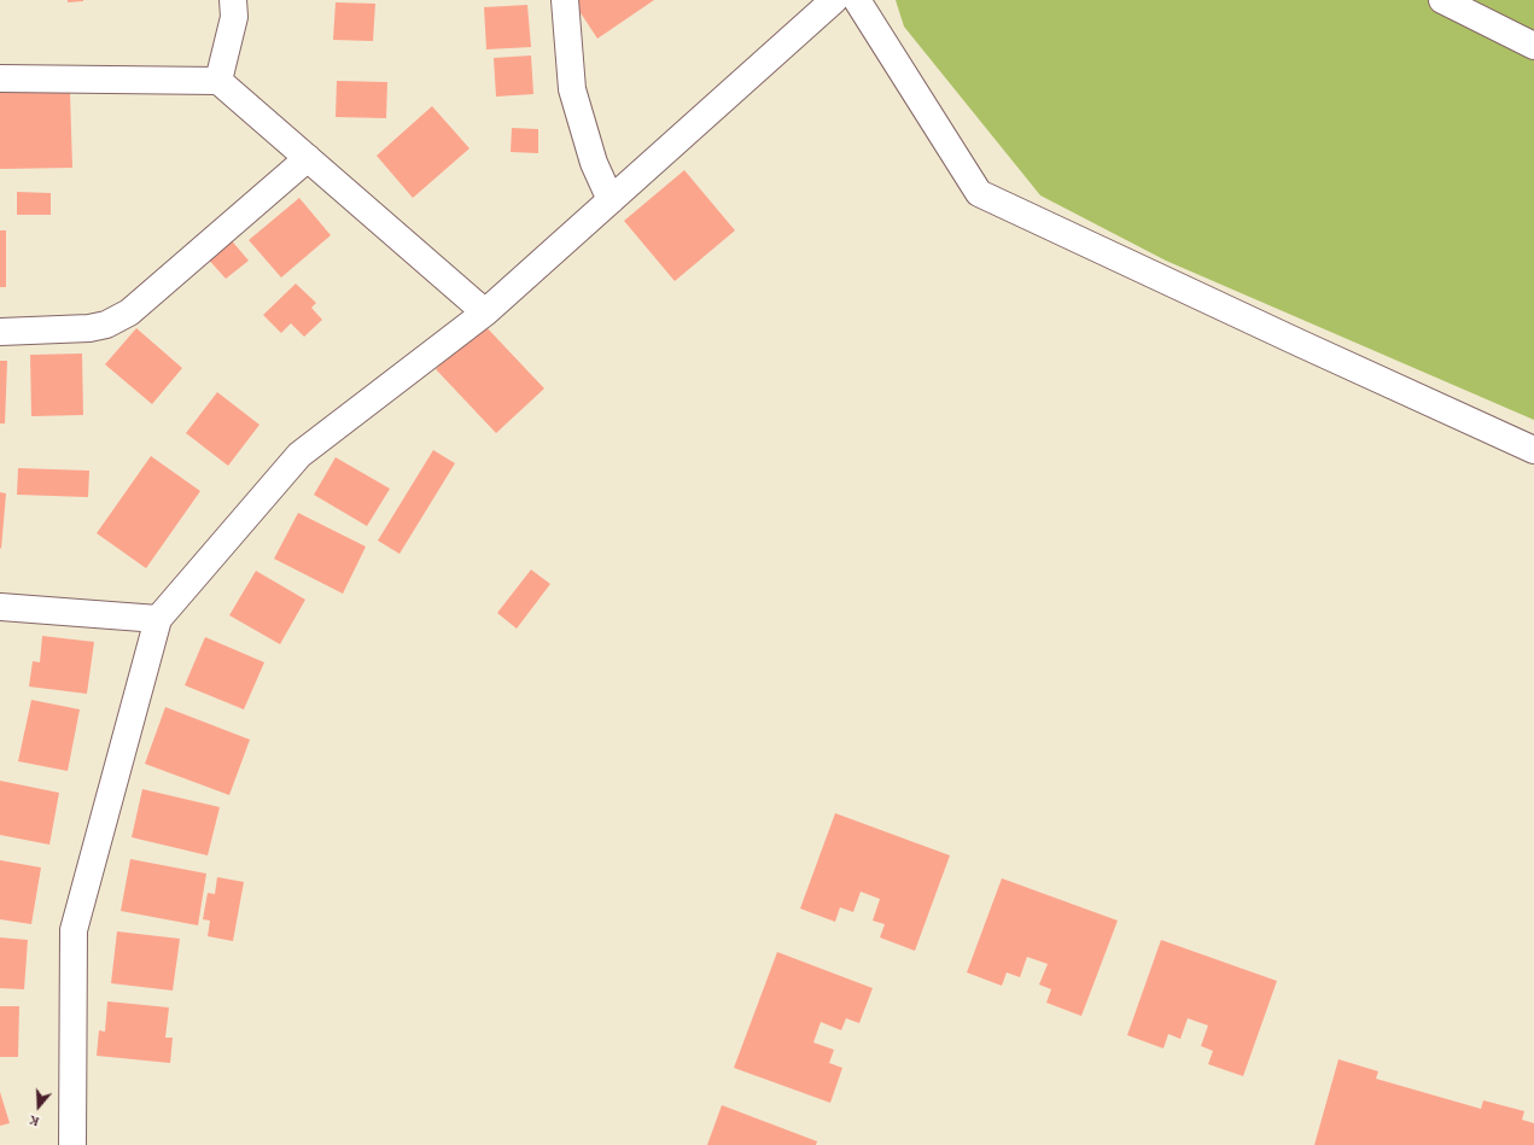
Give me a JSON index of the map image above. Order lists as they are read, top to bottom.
{
  "north": "bottom"
}
